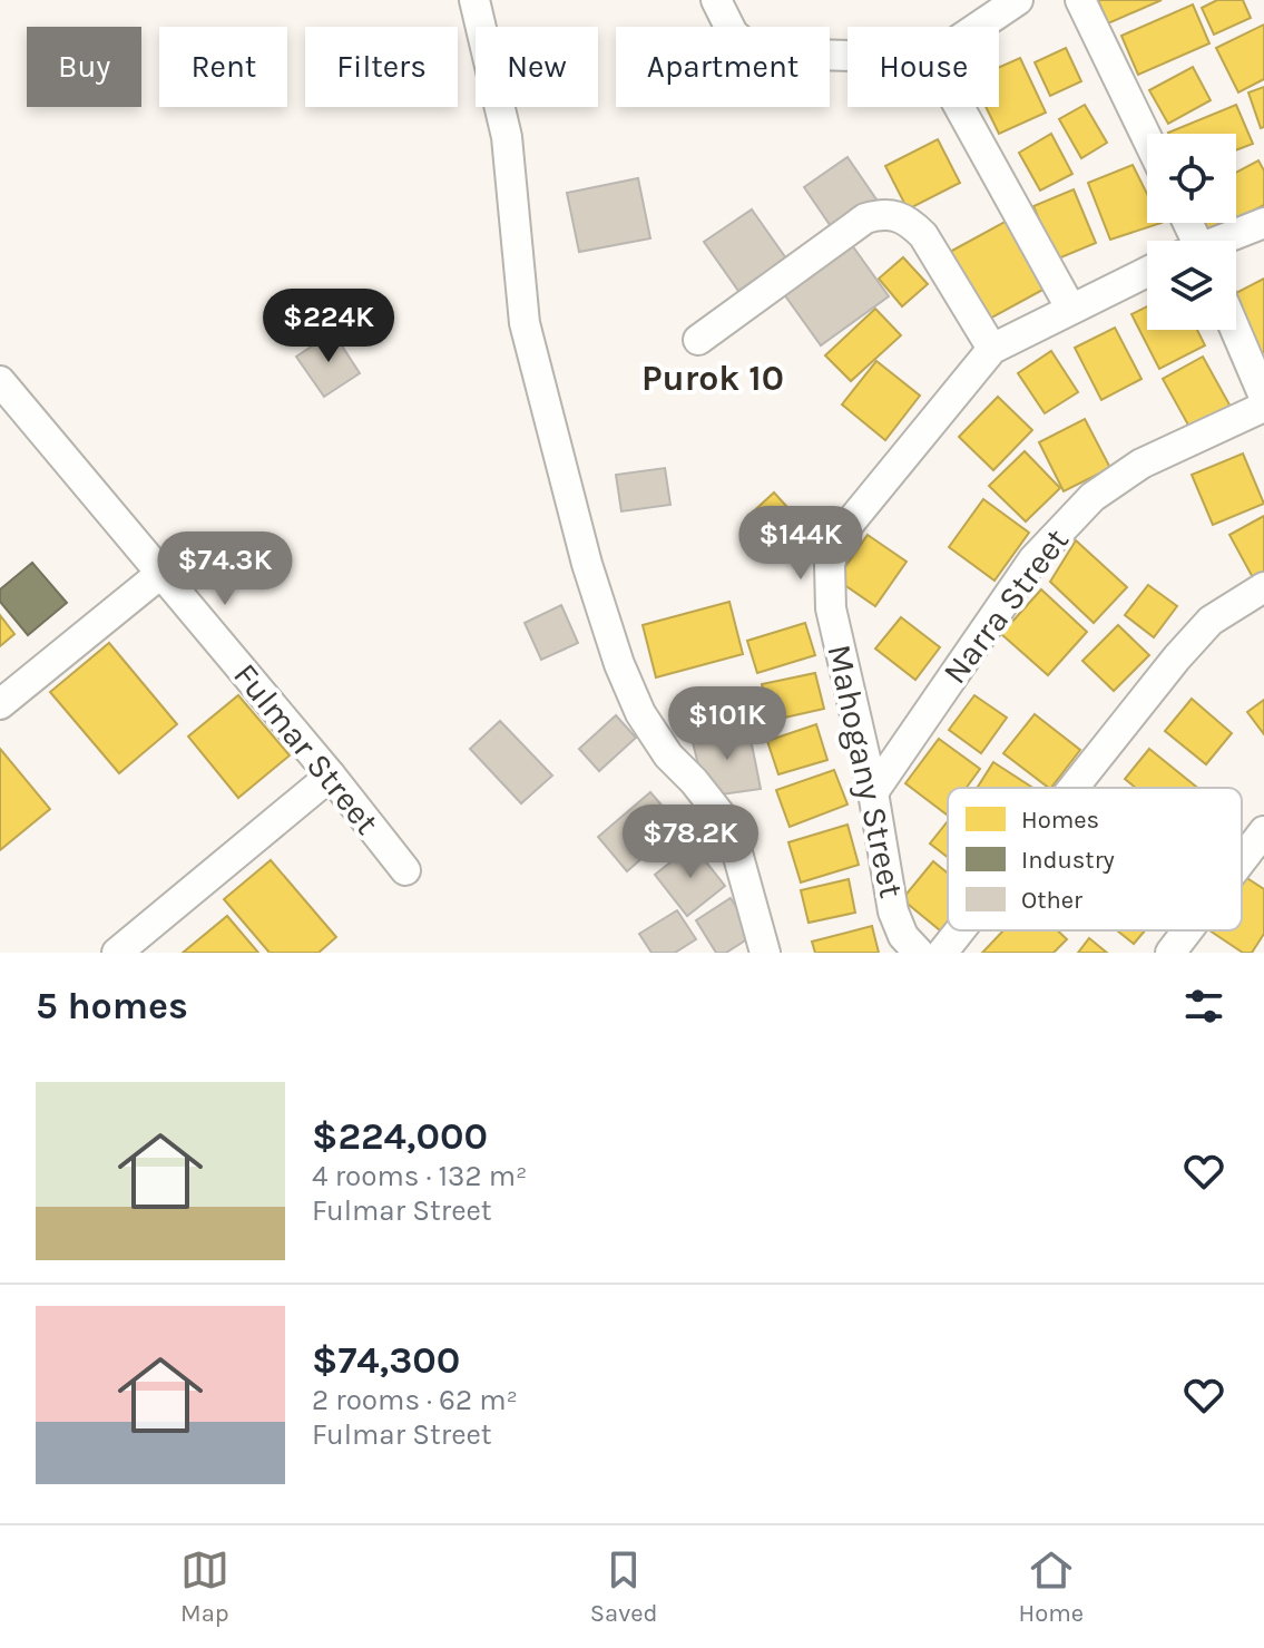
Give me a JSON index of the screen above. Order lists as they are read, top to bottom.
{
  "streets": {
    "street": ["Narra Street", "Fulmar Street", "Mahogany Street"]
  },
  "crossings": [
    ["Narra Street", "Mahogany Street"]
  ],
  "districts": ["Purok 10"],
  "legend": ["Homes", "Industry", "Other"],
  "page": {
    "chip": [
      "Buy",
      "Rent",
      "Filters",
      "New",
      "Apartment",
      "House"
    ],
    "price": [
      "$224K",
      "$144K",
      "$74.3K",
      "$101K",
      "$78.2K"
    ],
    "heading": "5 homes",
    "list": [
      {
        "name": "$224,000",
        "note": "4 rooms · 132 m² · Fulmar Street"
      },
      {
        "name": "$74,300",
        "note": "2 rooms · 62 m² · Fulmar Street"
      }
    ],
    "tabs": ["Map", "Saved", "Home"]
  }
}
